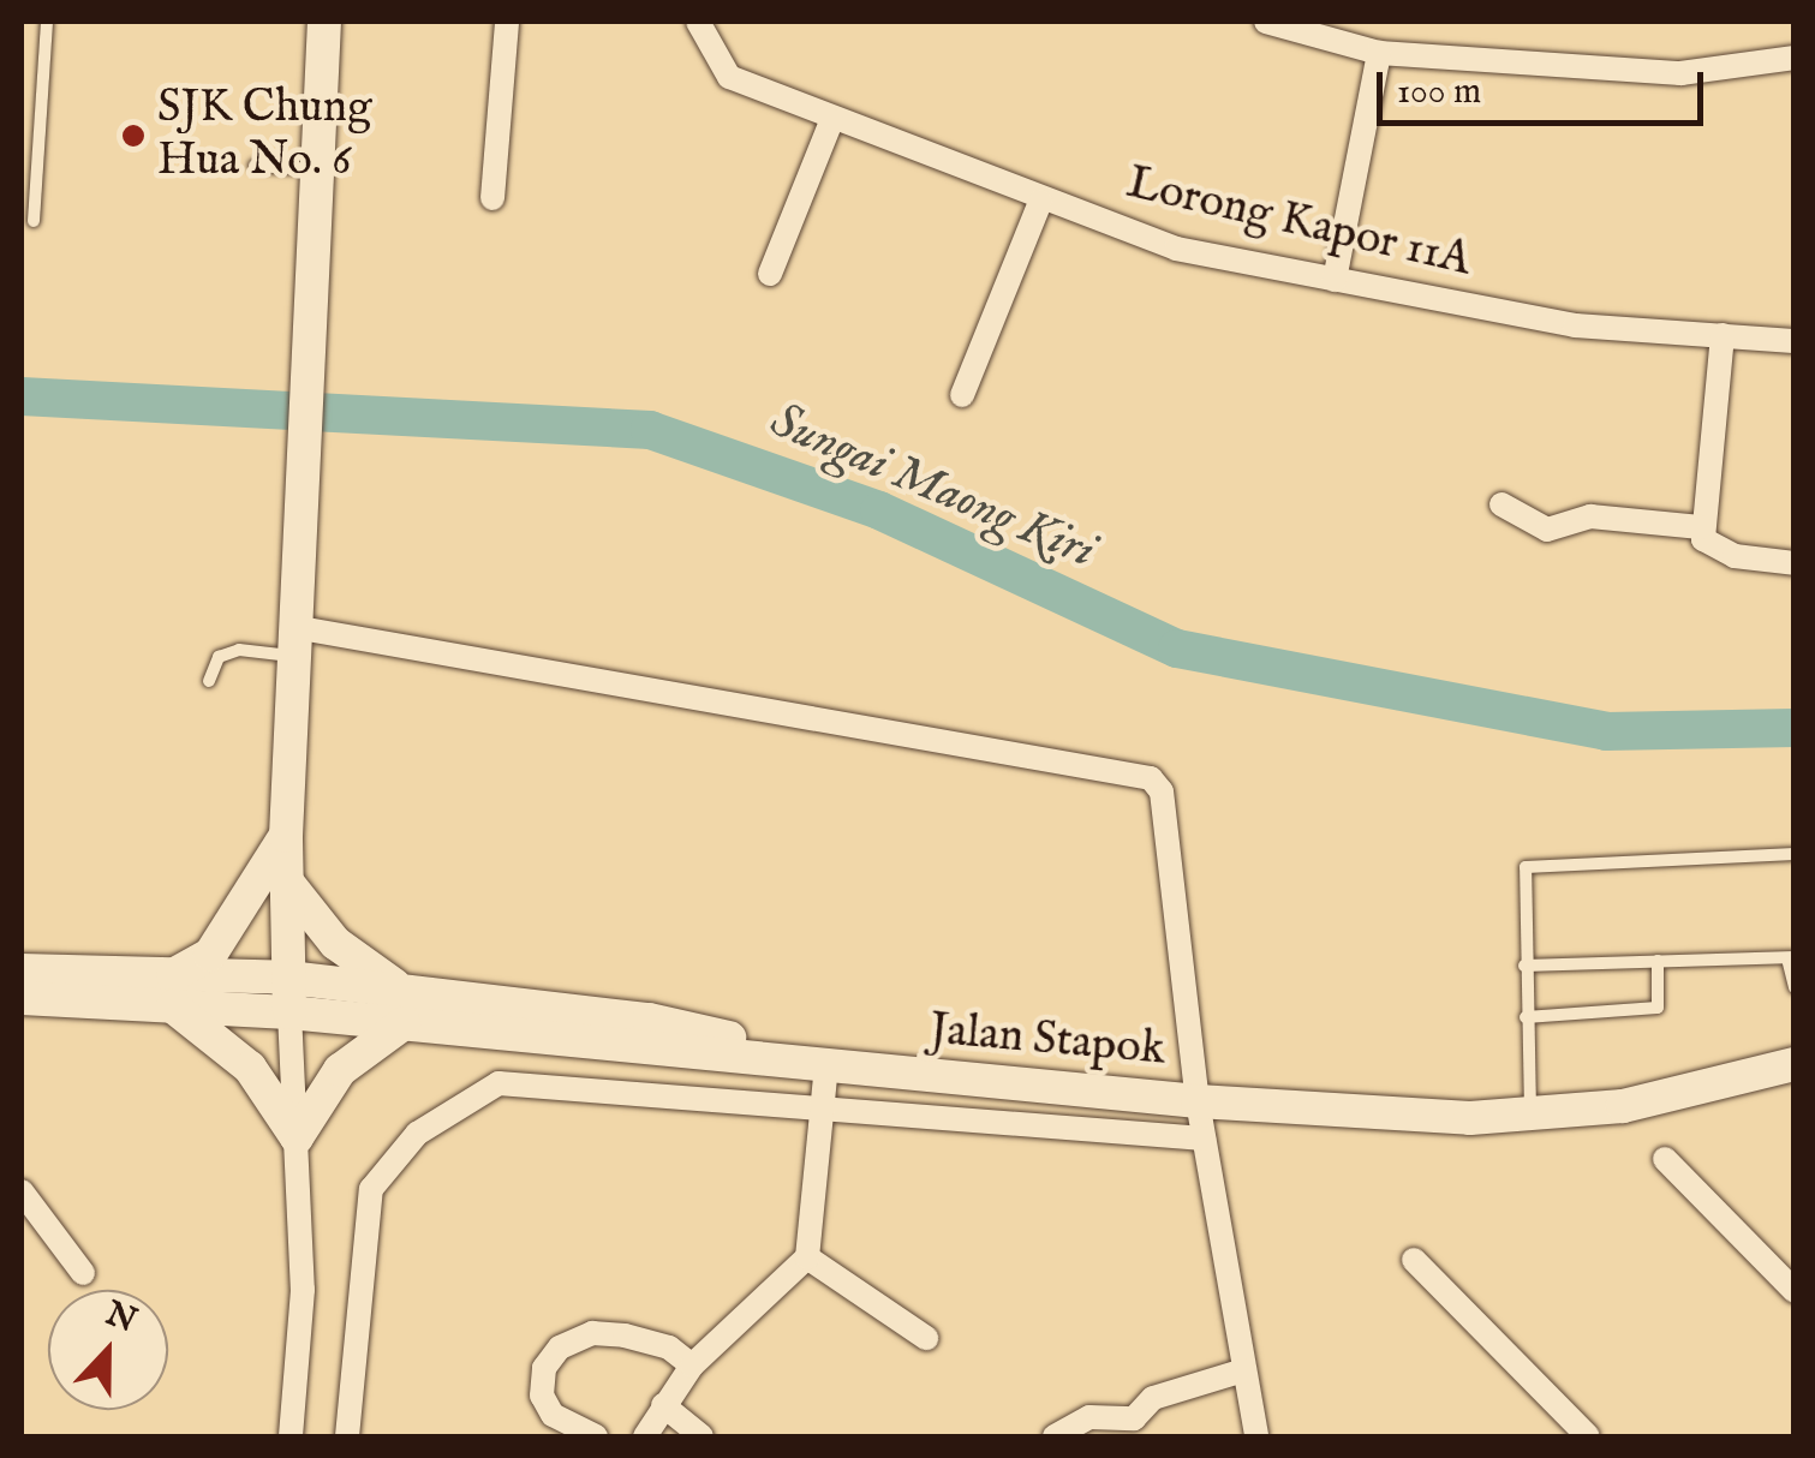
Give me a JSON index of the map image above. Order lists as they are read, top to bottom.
{
  "streets": {
    "main road": ["Jalan Stapok"],
    "street": ["Lorong Kapor 11A"]
  },
  "water": ["Sungai Maong Kiri"],
  "places": ["SJK Chung Hua No. 6"],
  "scale_bar": "100 m",
  "north": "top"
}
